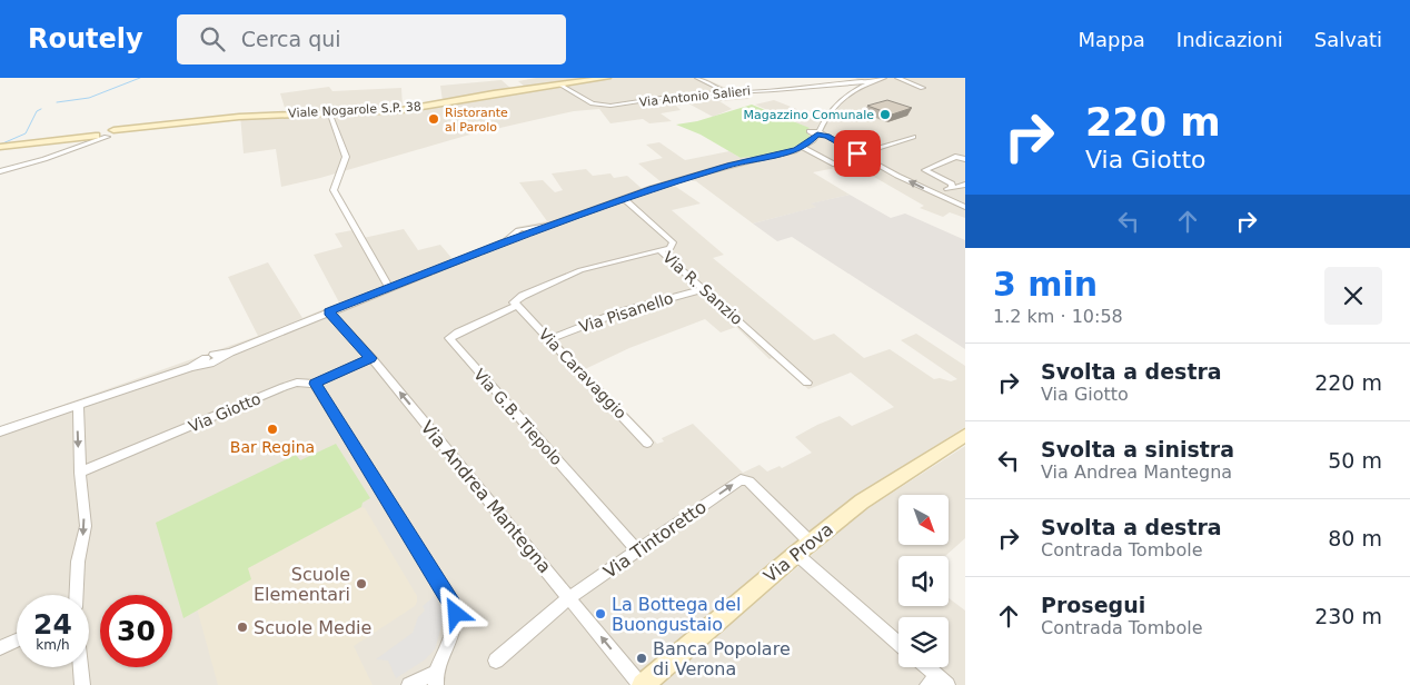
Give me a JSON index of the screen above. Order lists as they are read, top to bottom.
{
  "streets": {
    "street": [
      "Via Antonio Salieri",
      "Viale Nogarole S.P. 38",
      "Via R. Sanzio",
      "Via Pisanello",
      "Via Caravaggio",
      "Via Giotto",
      "Via G.B. Tiepolo",
      "Via Andrea Mantegna",
      "Via Tintoretto",
      "Via Prova"
    ]
  },
  "crossings": [
    ["Via Antonio Salieri", "Viale Nogarole S.P. 38"],
    ["Via R. Sanzio", "Via Pisanello"],
    ["Via Pisanello", "Via Caravaggio"],
    ["Via Caravaggio", "Via G.B. Tiepolo"],
    ["Via Giotto", "Via Andrea Mantegna"],
    ["Via G.B. Tiepolo", "Via Tintoretto"],
    ["Via Andrea Mantegna", "Via Tintoretto"],
    ["Via Andrea Mantegna", "Via Prova"],
    ["Via Tintoretto", "Via Prova"]
  ],
  "places": [
    "Magazzino Comunale",
    "Ristorante al Parolo",
    "Bar Regina",
    "Scuole Elementari",
    "La Bottega del Buongustaio",
    "Scuole Medie",
    "Banca Popolare di Verona"
  ],
  "north": "bottom right",
  "page": {
    "header": "Routely",
    "search": "Cerca qui",
    "nav": ["Mappa", "Indicazioni", "Salvati"],
    "turn": ["220 m", "Via Giotto"],
    "heading": ["3 min", "1.2 km · 10:58"],
    "list": [
      {
        "name": "Svolta a destra",
        "note": "Via Giotto",
        "value": "220 m"
      },
      {
        "name": "Svolta a sinistra",
        "note": "Via Andrea Mantegna",
        "value": "50 m"
      },
      {
        "name": "Svolta a destra",
        "note": "Contrada Tombole",
        "value": "80 m"
      },
      {
        "name": "Prosegui",
        "note": "Contrada Tombole",
        "value": "230 m"
      }
    ],
    "speed": "24 km/h",
    "limit": "30"
  }
}
